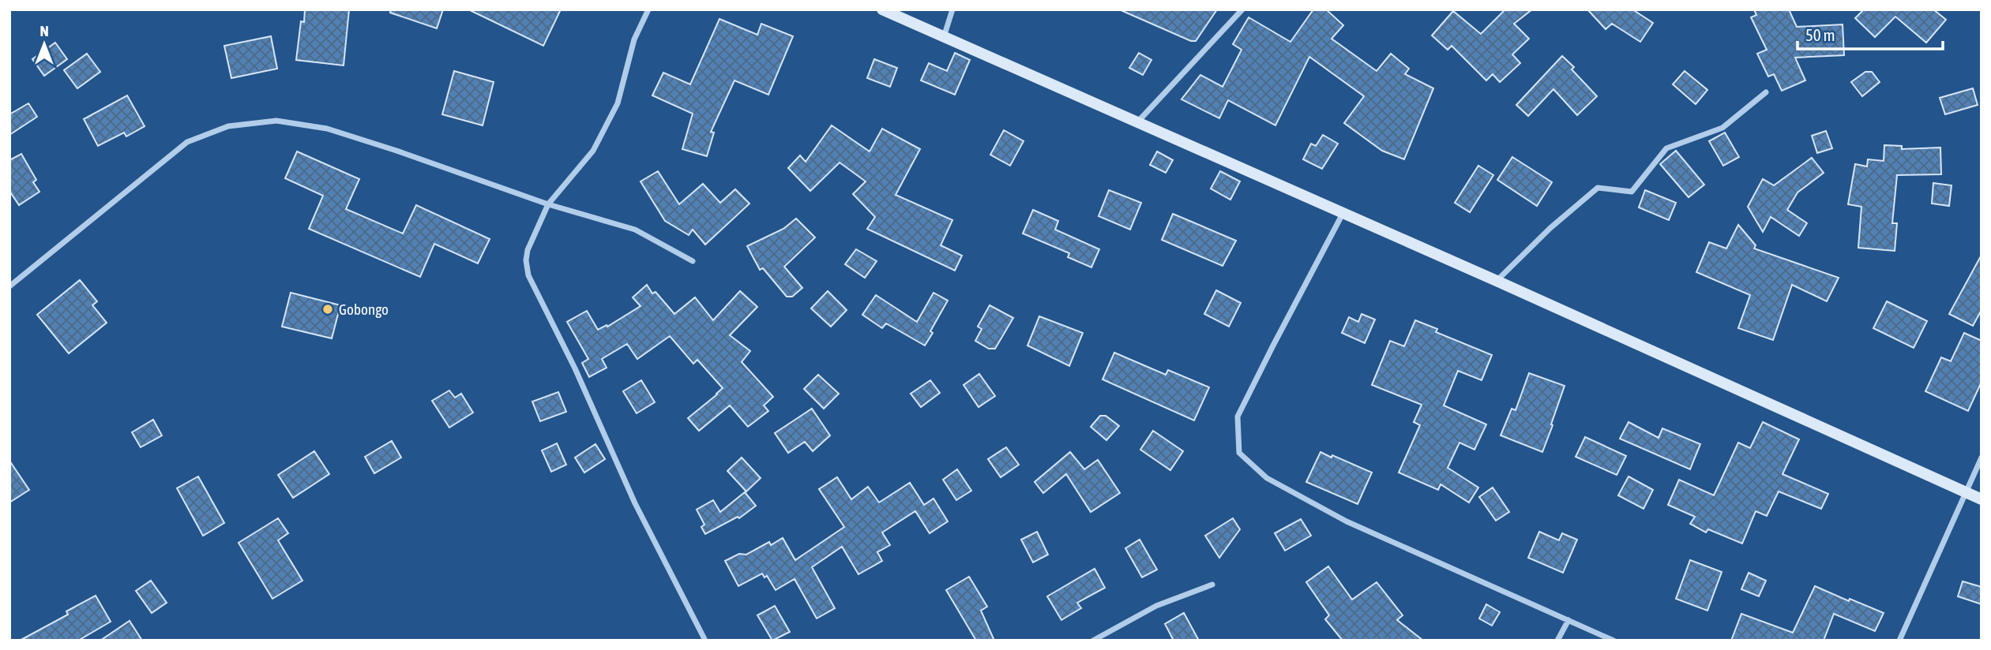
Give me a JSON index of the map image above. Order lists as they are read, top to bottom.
{
  "places": ["Gobongo"],
  "scale_bar": "50 m",
  "north": "top"
}
